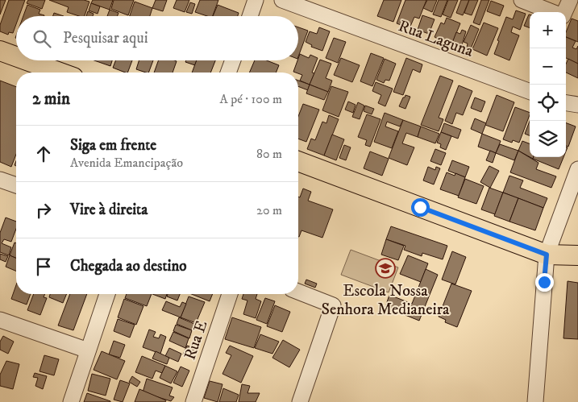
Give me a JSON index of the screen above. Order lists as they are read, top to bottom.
{
  "streets": {
    "street": ["Rua Laguna", "Rua E"]
  },
  "places": {
    "school or university": ["Escola Nossa Senhora Medianeira"]
  },
  "page": {
    "map_buttons": ["+", "−"],
    "search": "Pesquisar aqui",
    "heading": ["2 min", "A pé · 100 m"],
    "list": [
      ["Siga em frente", "Avenida Emancipação", "80 m"],
      ["Vire à direita", "20 m"],
      "Chegada ao destino"
    ]
  }
}
